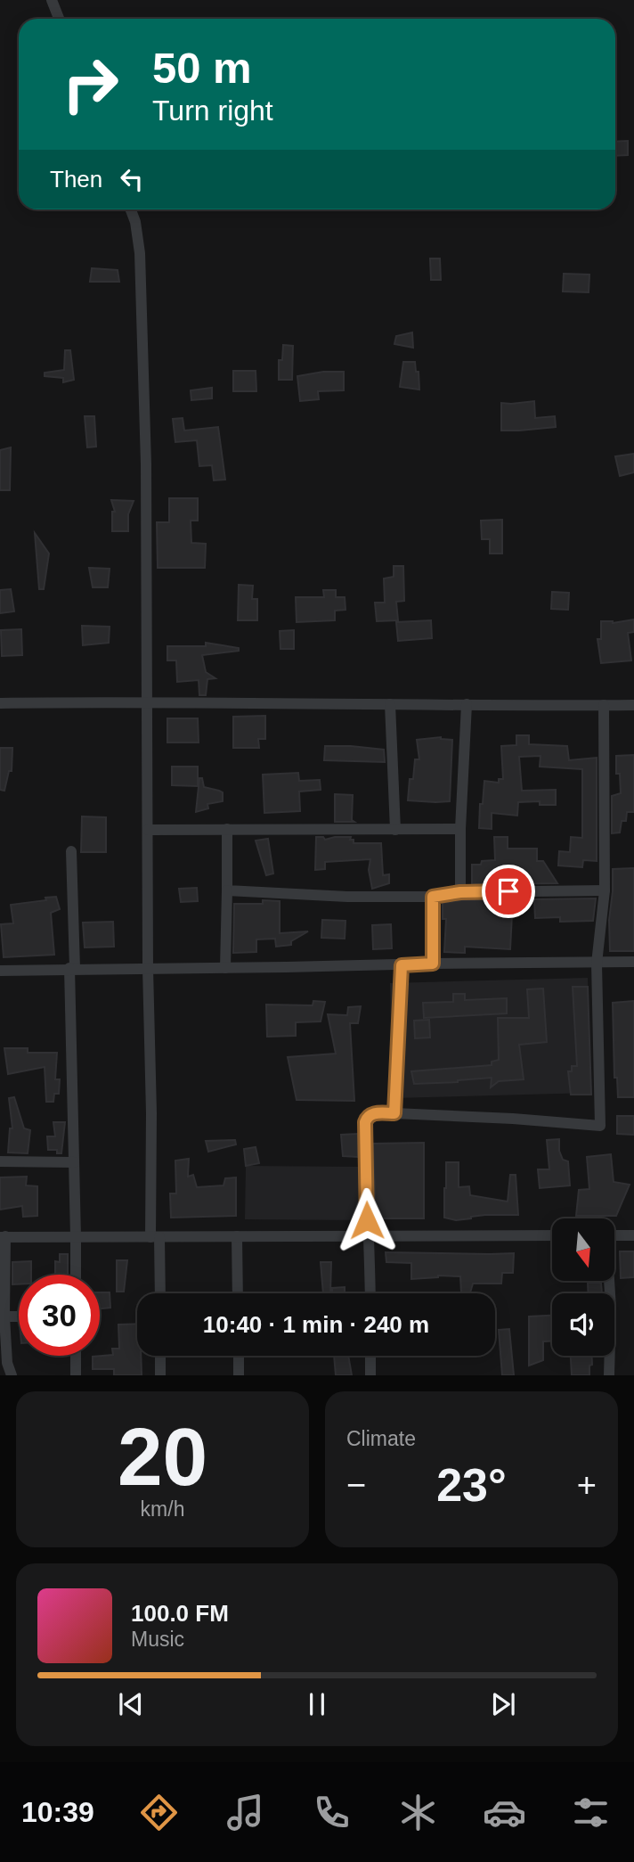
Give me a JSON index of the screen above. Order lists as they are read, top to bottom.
{
  "north": "bottom",
  "page": {
    "turn": ["50 m", "Turn right"],
    "then": "Then",
    "limit": "30",
    "trip": "10:40 · 1 min · 240 m",
    "tile": [
      ["20", "km/h"],
      "Climate"
    ],
    "heat": ["−", "23°", "+"],
    "song": ["100.0 FM", "Music"],
    "tabs": "10:39"
  }
}
